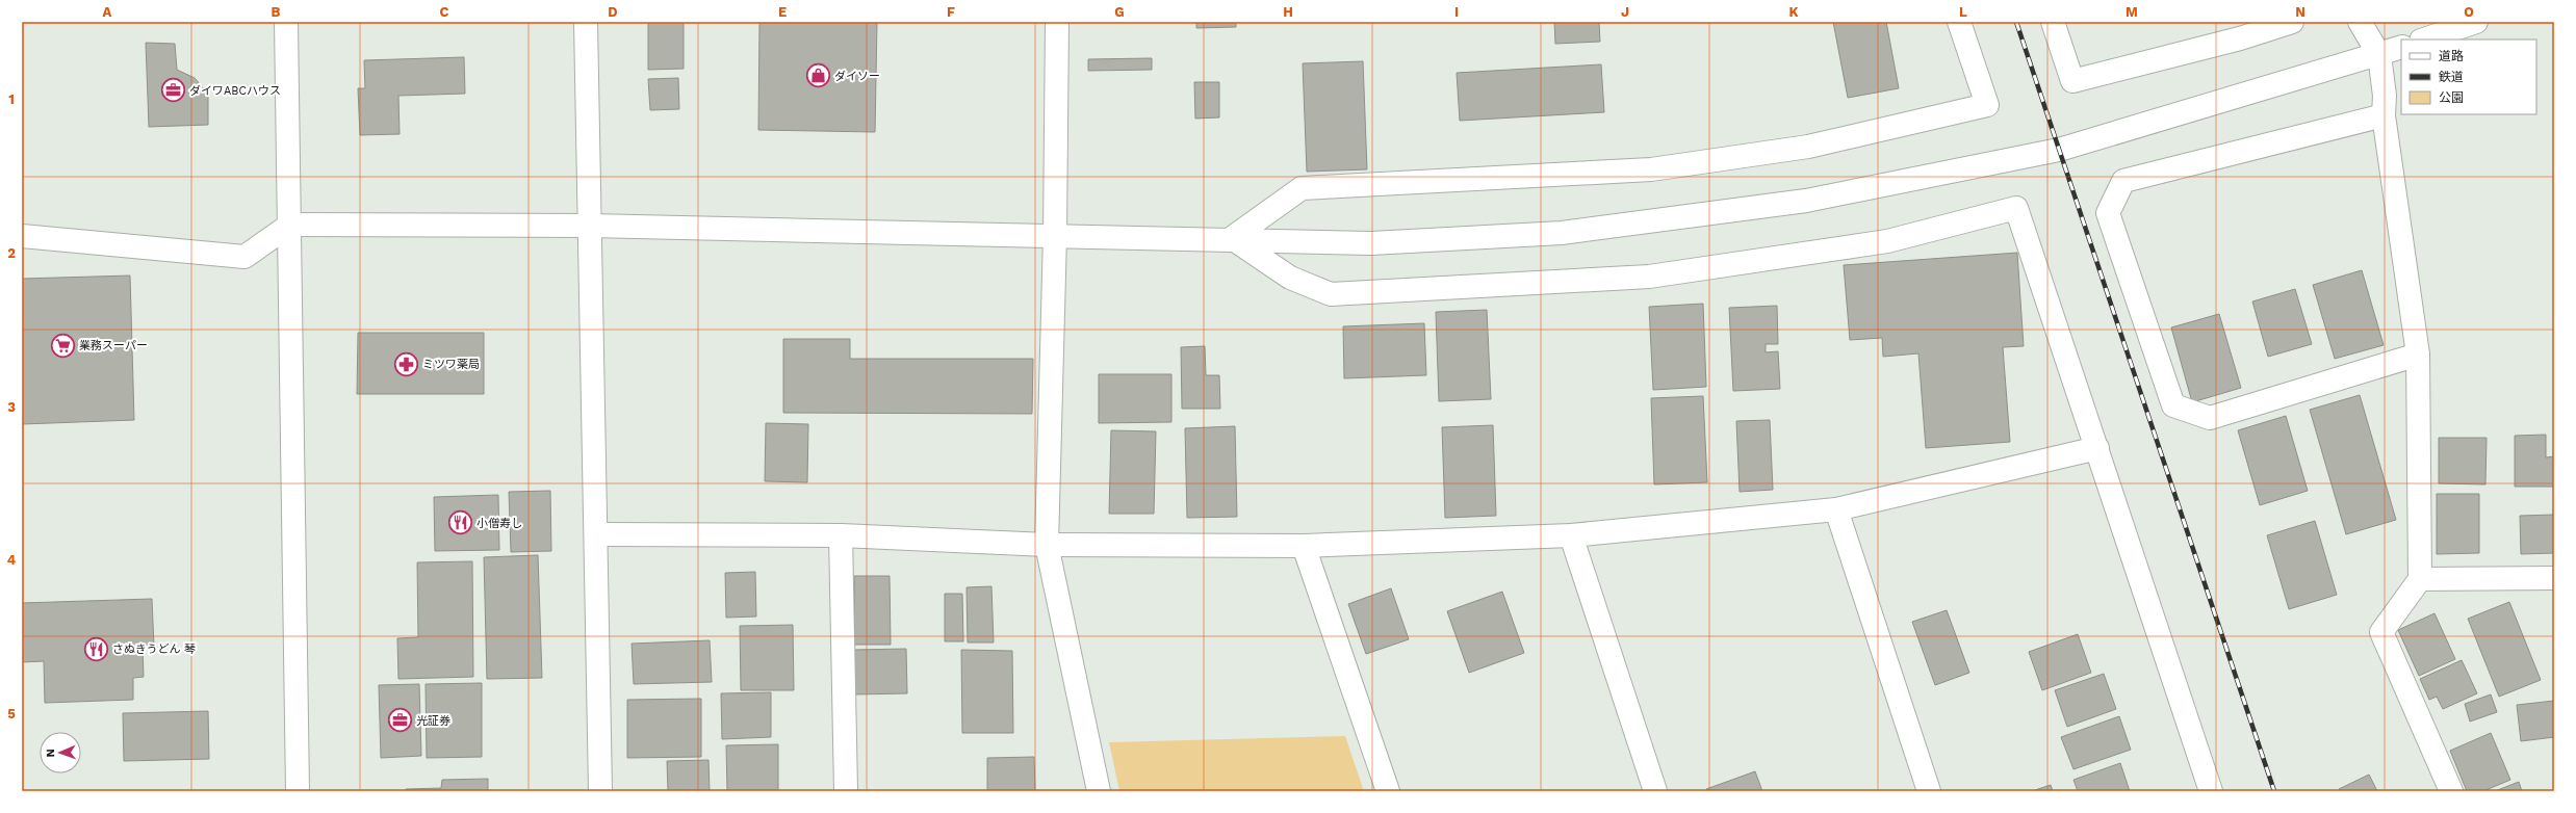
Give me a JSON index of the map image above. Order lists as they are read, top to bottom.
{
  "places": {
    "shop": ["ダイソー"],
    "office": ["ダイワABCハウス", "光証券"],
    "supermarket": ["業務スーパー"],
    "pharmacy": ["ミツワ薬局"],
    "restaurant": ["小僧寿し", "さぬきうどん 琴"]
  },
  "legend": ["道路", "鉄道", "公園"],
  "north": "left",
  "grid": {
    "columns": [
      "A",
      "B",
      "C",
      "D",
      "E",
      "F",
      "G",
      "H",
      "I",
      "J",
      "K",
      "L",
      "M",
      "N",
      "O"
    ],
    "rows": [
      "1",
      "2",
      "3",
      "4",
      "5"
    ]
  }
}
